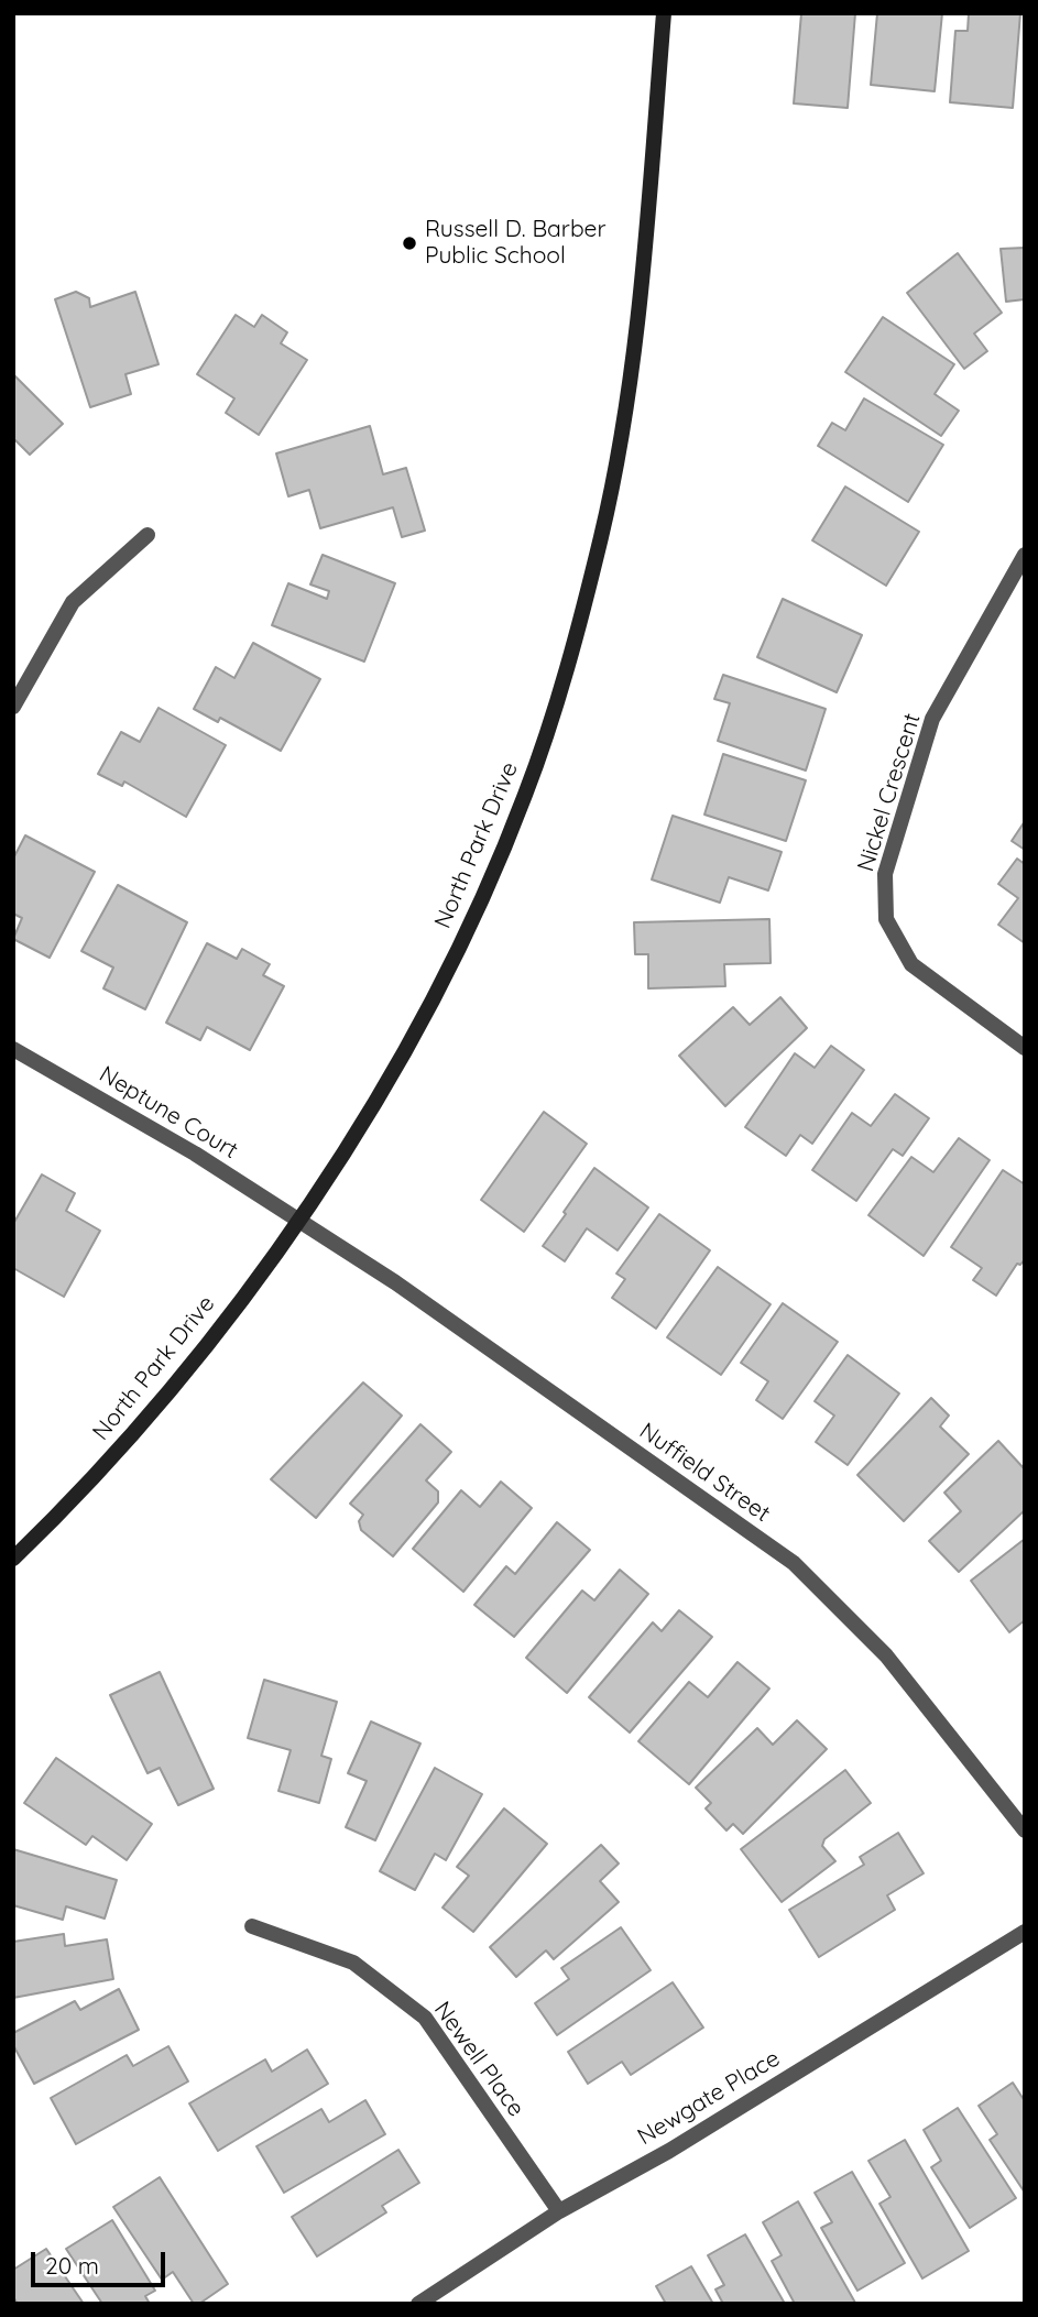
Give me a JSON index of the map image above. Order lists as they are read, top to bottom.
{
  "streets": {
    "main road": ["North Park Drive"],
    "street": [
      "Nickel Crescent",
      "Neptune Court",
      "Nuffield Street",
      "Newell Place",
      "Newgate Place"
    ]
  },
  "crossings": [
    ["North Park Drive", "Neptune Court"],
    ["North Park Drive", "Nuffield Street"],
    ["Neptune Court", "Nuffield Street"],
    ["Newell Place", "Newgate Place"]
  ],
  "places": ["Russell D. Barber Public School"],
  "scale_bar": "20 m"
}
